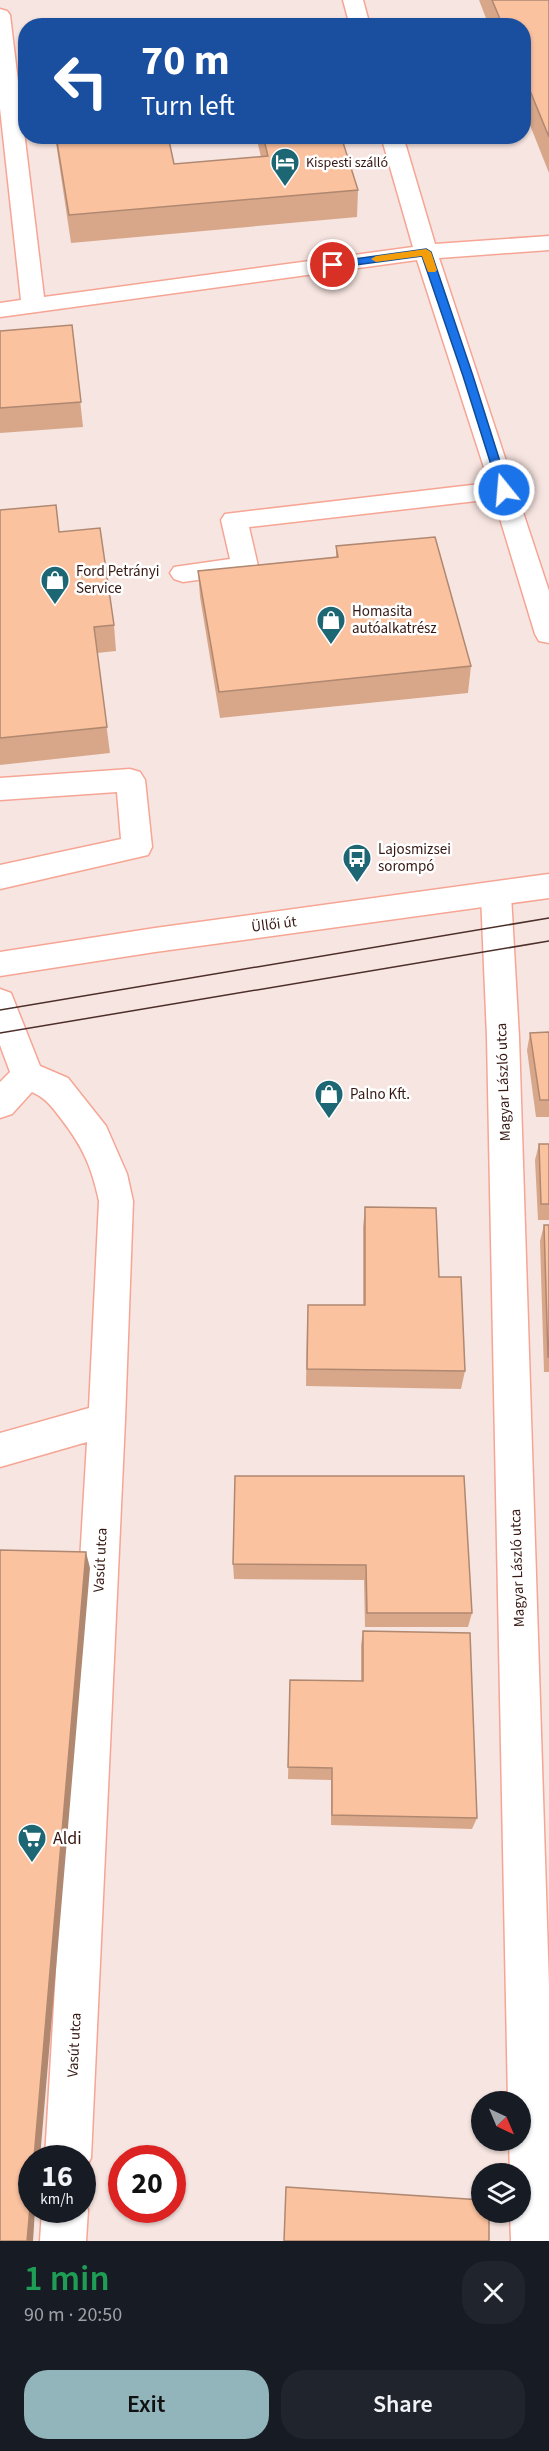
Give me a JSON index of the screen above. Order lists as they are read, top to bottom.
{
  "streets": {
    "street": ["Üllői út", "Magyar László utca", "Vasút utca"]
  },
  "crossings": [
    ["Üllői út", "Magyar László utca"]
  ],
  "places": {
    "hotel": ["Kispesti szálló"],
    "shop": ["Ford Petrányi Service", "Homasita autóalkatrész", "Palno Kft."],
    "bus stop": ["Lajosmizsei sorompó"],
    "supermarket": ["Aldi"]
  },
  "north": "bottom right",
  "page": {
    "turn": ["70 m", "Turn left"],
    "speed": "16 km/h",
    "limit": "20",
    "heading": ["1 min", "90 m · 20:50"],
    "buttons": ["Exit", "Share"]
  }
}
